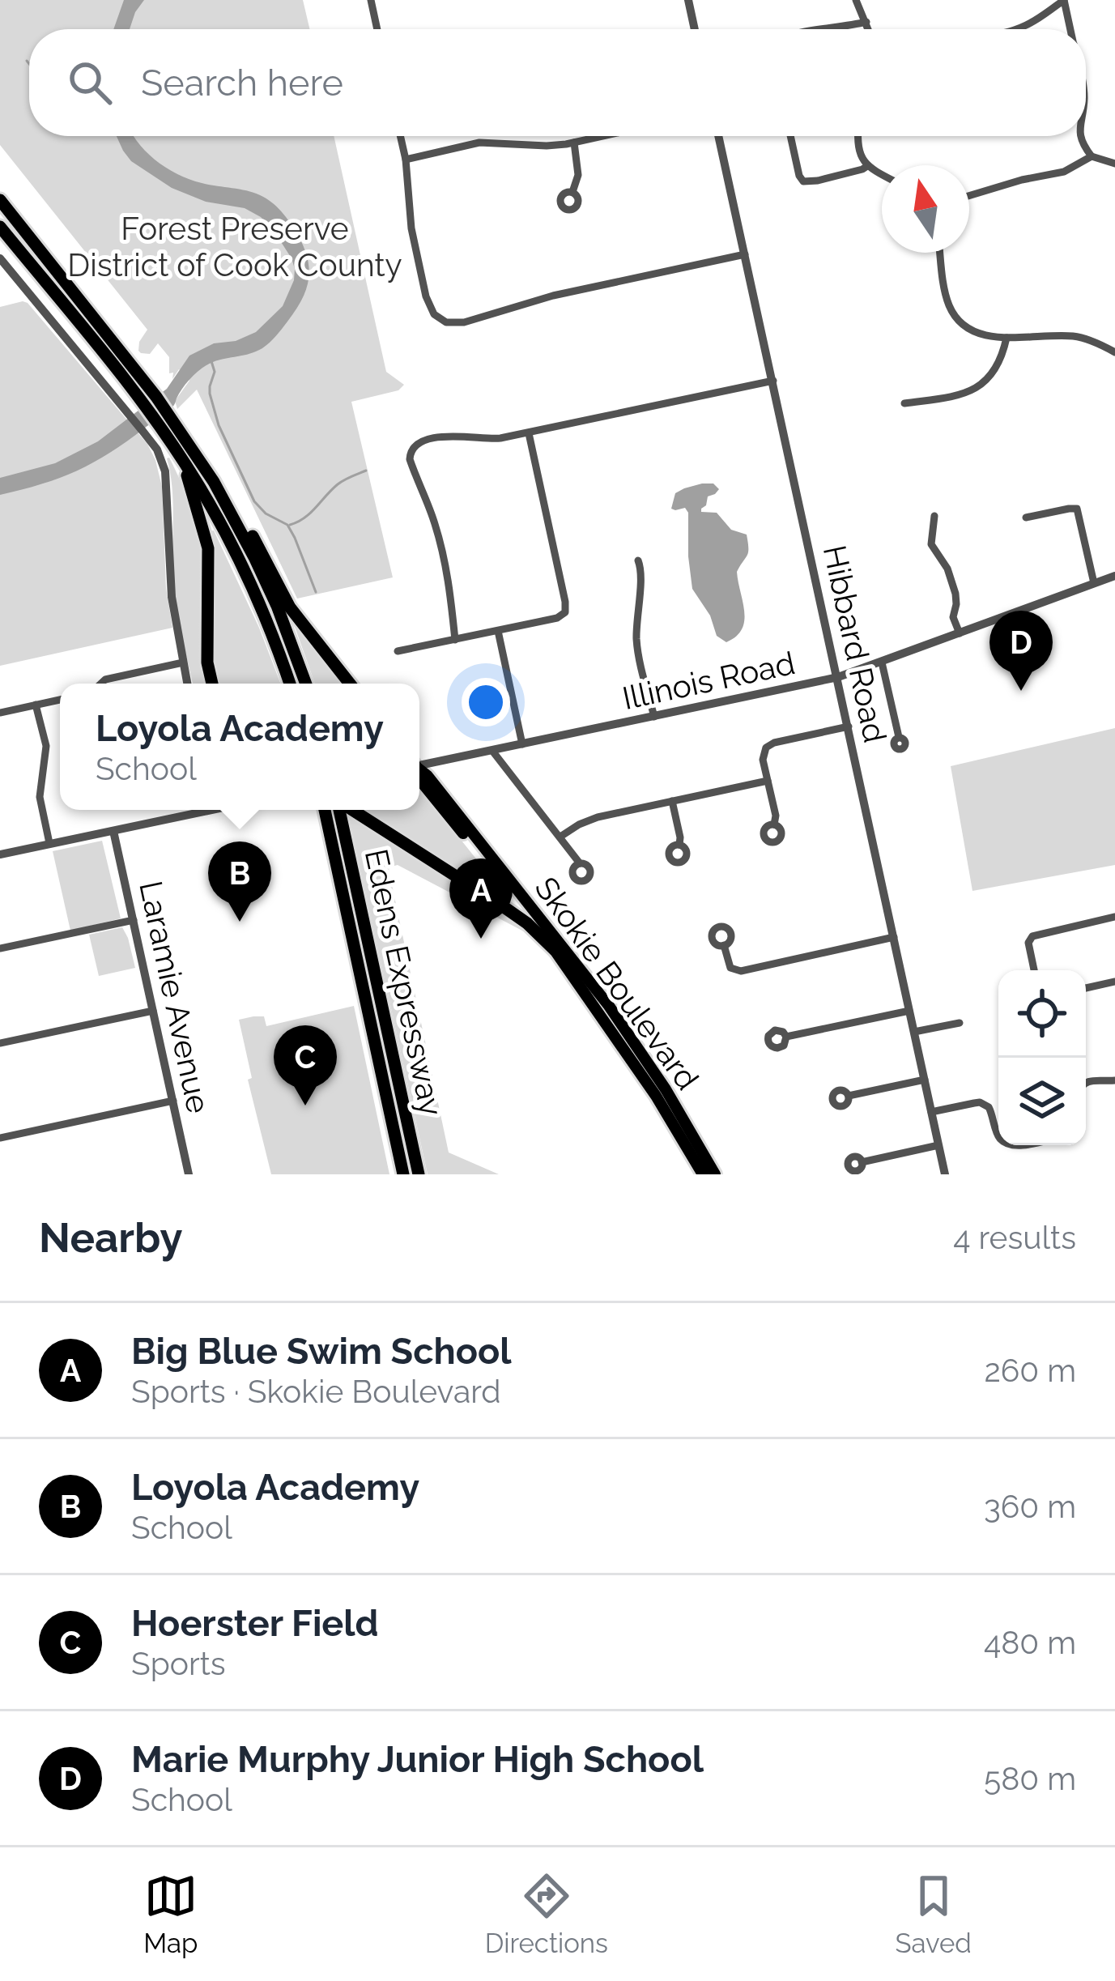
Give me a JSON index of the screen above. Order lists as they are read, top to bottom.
{
  "streets": {
    "highway": ["Edens Expressway"],
    "main road": ["Skokie Boulevard"],
    "street": ["Hibbard Road", "Illinois Road", "Laramie Avenue"]
  },
  "crossings": [
    ["Hibbard Road", "Illinois Road"]
  ],
  "parks": ["Forest Preserve District of Cook County"],
  "north": "top",
  "page": {
    "search": "Search here",
    "pins": [
      "D",
      "B",
      "A",
      "C"
    ],
    "popup": ["Loyola Academy", "School"],
    "heading": ["Nearby", "4 results"],
    "list": [
      {
        "mark": "A",
        "name": "Big Blue Swim School",
        "note": "Sports · Skokie Boulevard",
        "value": "260 m"
      },
      {
        "mark": "B",
        "name": "Loyola Academy",
        "note": "School",
        "value": "360 m"
      },
      {
        "mark": "C",
        "name": "Hoerster Field",
        "note": "Sports",
        "value": "480 m"
      },
      {
        "mark": "D",
        "name": "Marie Murphy Junior High School",
        "note": "School",
        "value": "580 m"
      }
    ],
    "nav": ["Map", "Directions", "Saved"]
  }
}
